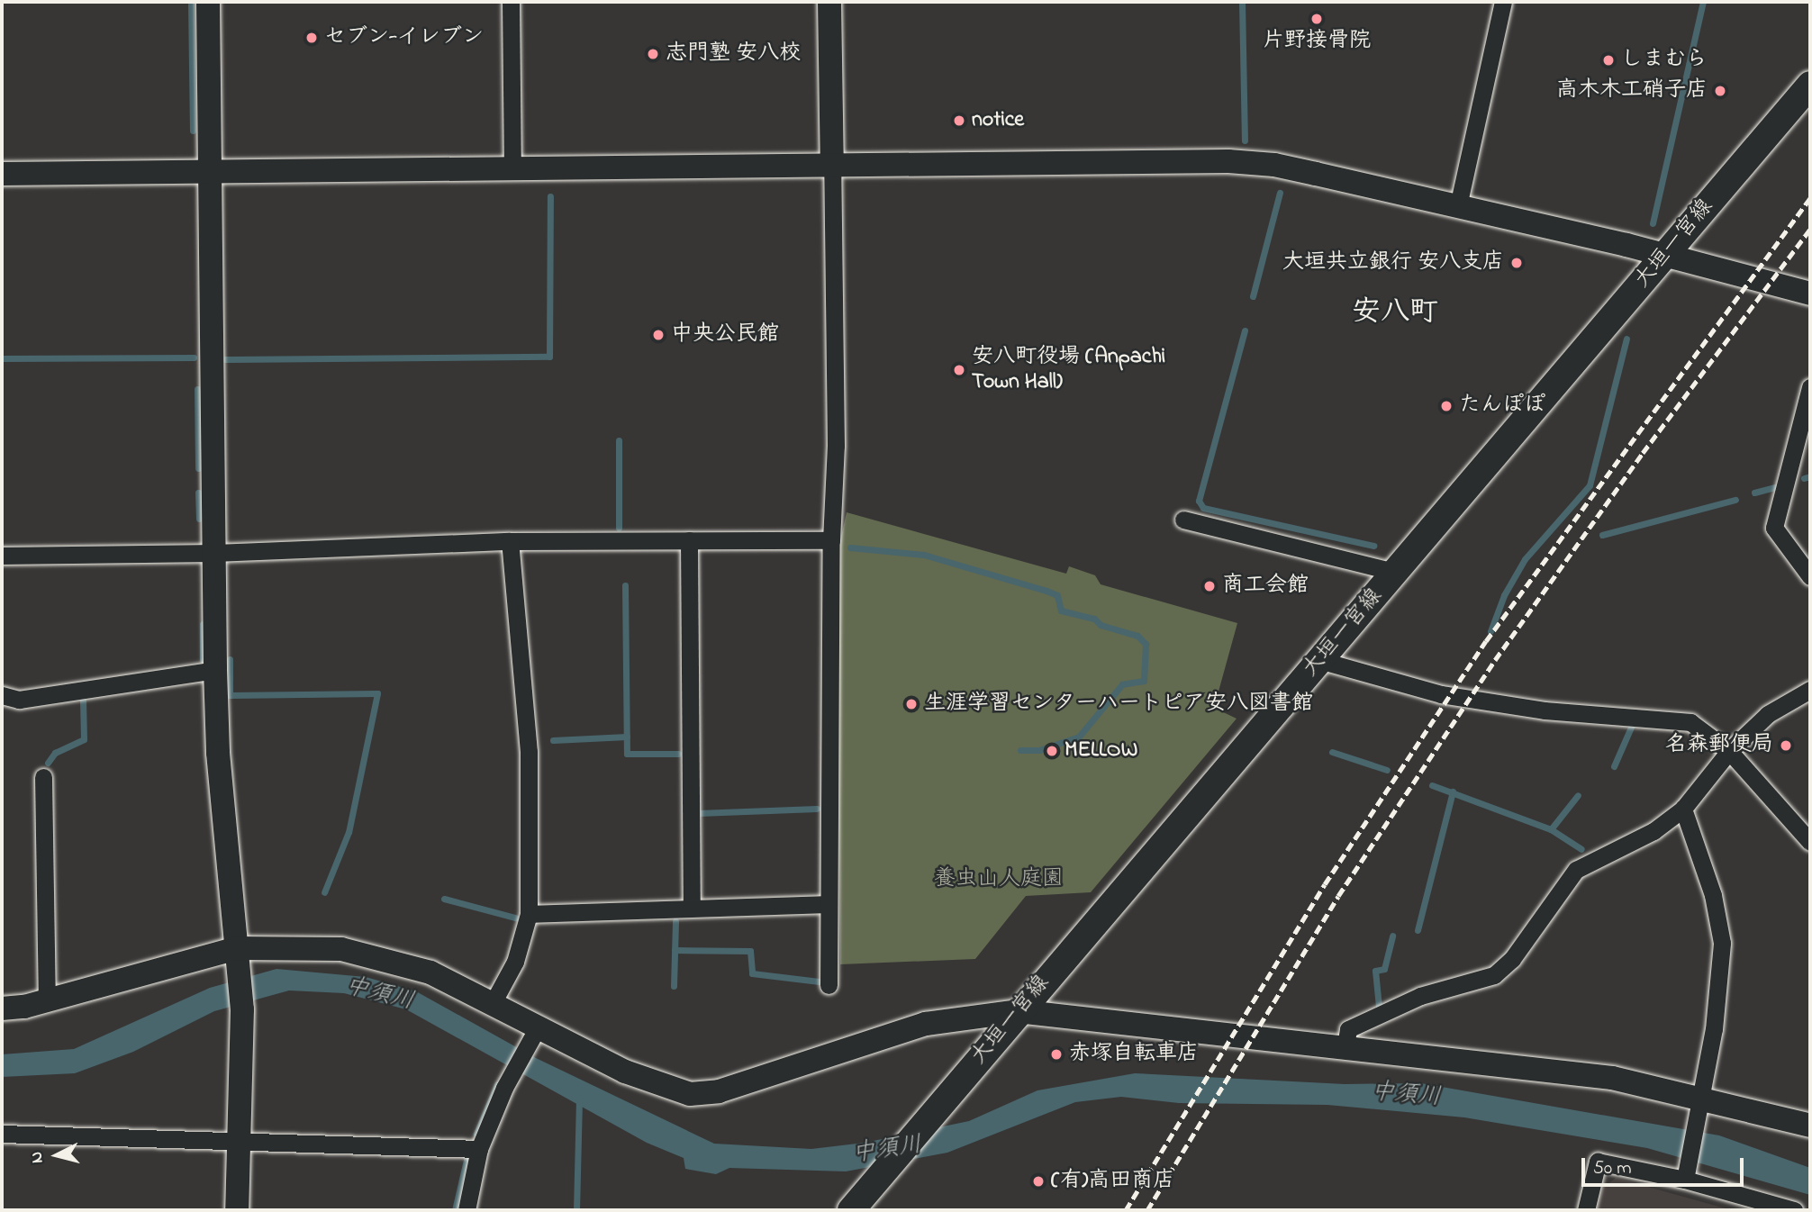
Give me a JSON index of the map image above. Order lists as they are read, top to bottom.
{
  "streets": {
    "main road": ["大垣一宮線"]
  },
  "districts": ["安八町"],
  "water": ["中須川"],
  "parks": ["養虫山人庭園"],
  "places": [
    "片野接骨院",
    "セブン-イレブン",
    "志門塾 安八校",
    "しまむら",
    "高木木工硝子店",
    "notice",
    "大垣共立銀行 安八支店",
    "中央公民館",
    "安八町役場 (Anpachi Town Hall)",
    "たんぽぽ",
    "商工会館",
    "生涯学習センターハートピア安八図書館",
    "名森郵便局",
    "MELLOW",
    "赤塚自転車店",
    "(有)高田商店"
  ],
  "scale_bar": "50 m",
  "north": "left"
}
